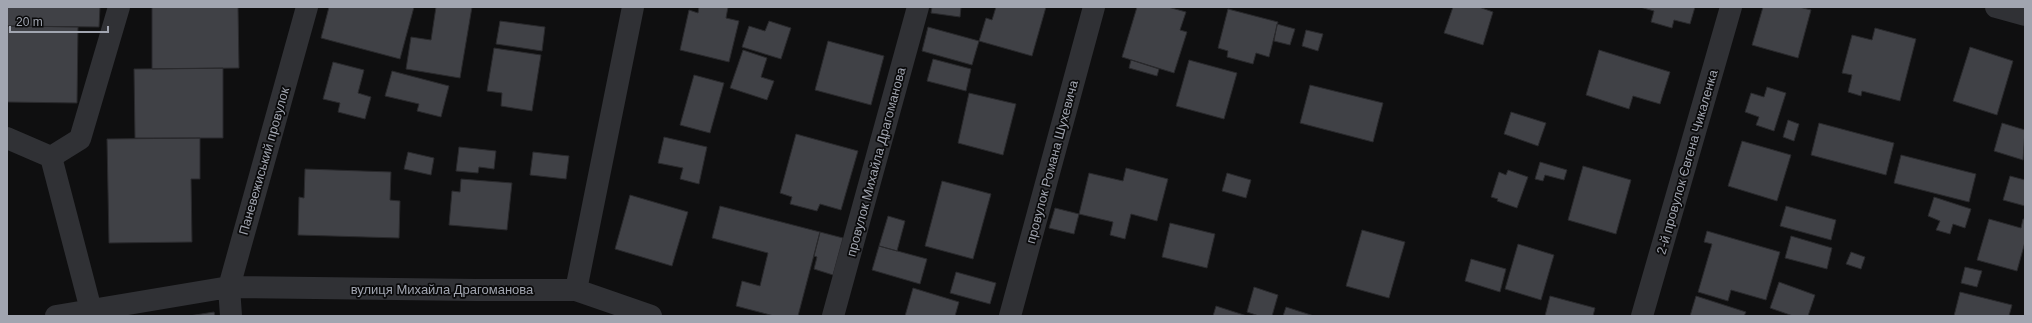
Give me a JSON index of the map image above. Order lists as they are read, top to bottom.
{
  "streets": {
    "street": [
      "Паневежиський провулок",
      "провулок Михайла Драгоманова",
      "провулок Романа Шухевича",
      "2-й провулок Євгена Чикаленка",
      "вулиця Михайла Драгоманова"
    ]
  },
  "crossings": [
    ["Паневежиський провулок", "вулиця Михайла Драгоманова"]
  ],
  "scale_bar": "20 m"
}
